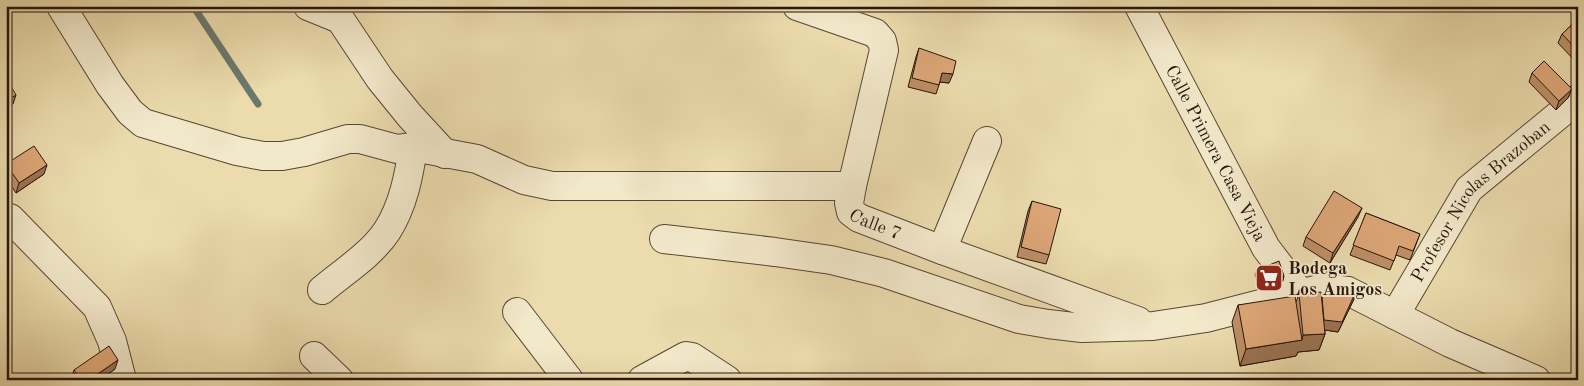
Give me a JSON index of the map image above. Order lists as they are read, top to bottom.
{
  "streets": {
    "street": ["Calle Primera Casa Vieja", "Profesor Nicolas Brazoban", "Calle 7"]
  },
  "places": {
    "supermarket": ["Bodega Los Amigos"]
  }
}
